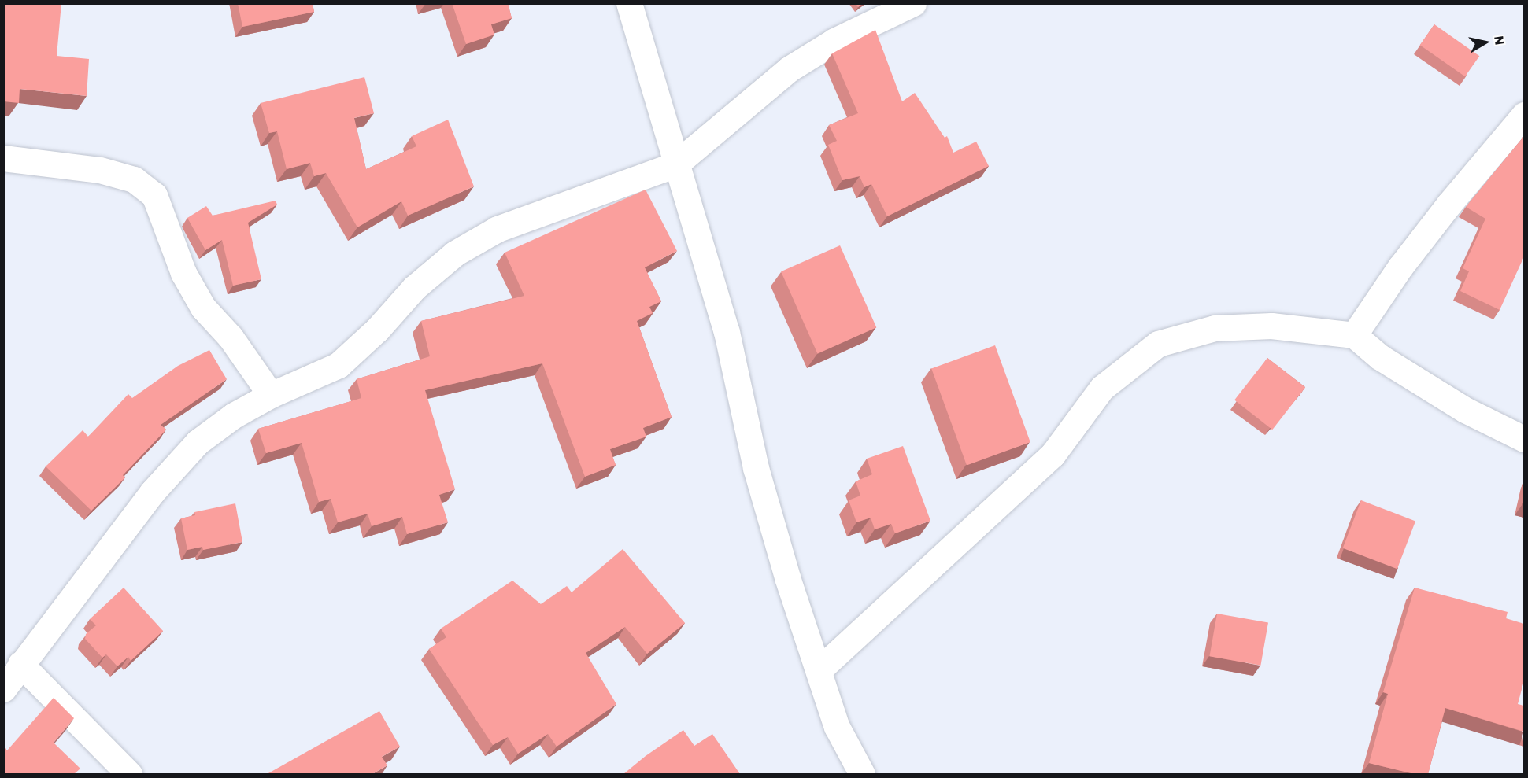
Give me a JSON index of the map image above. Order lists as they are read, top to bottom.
{
  "north": "right"
}
